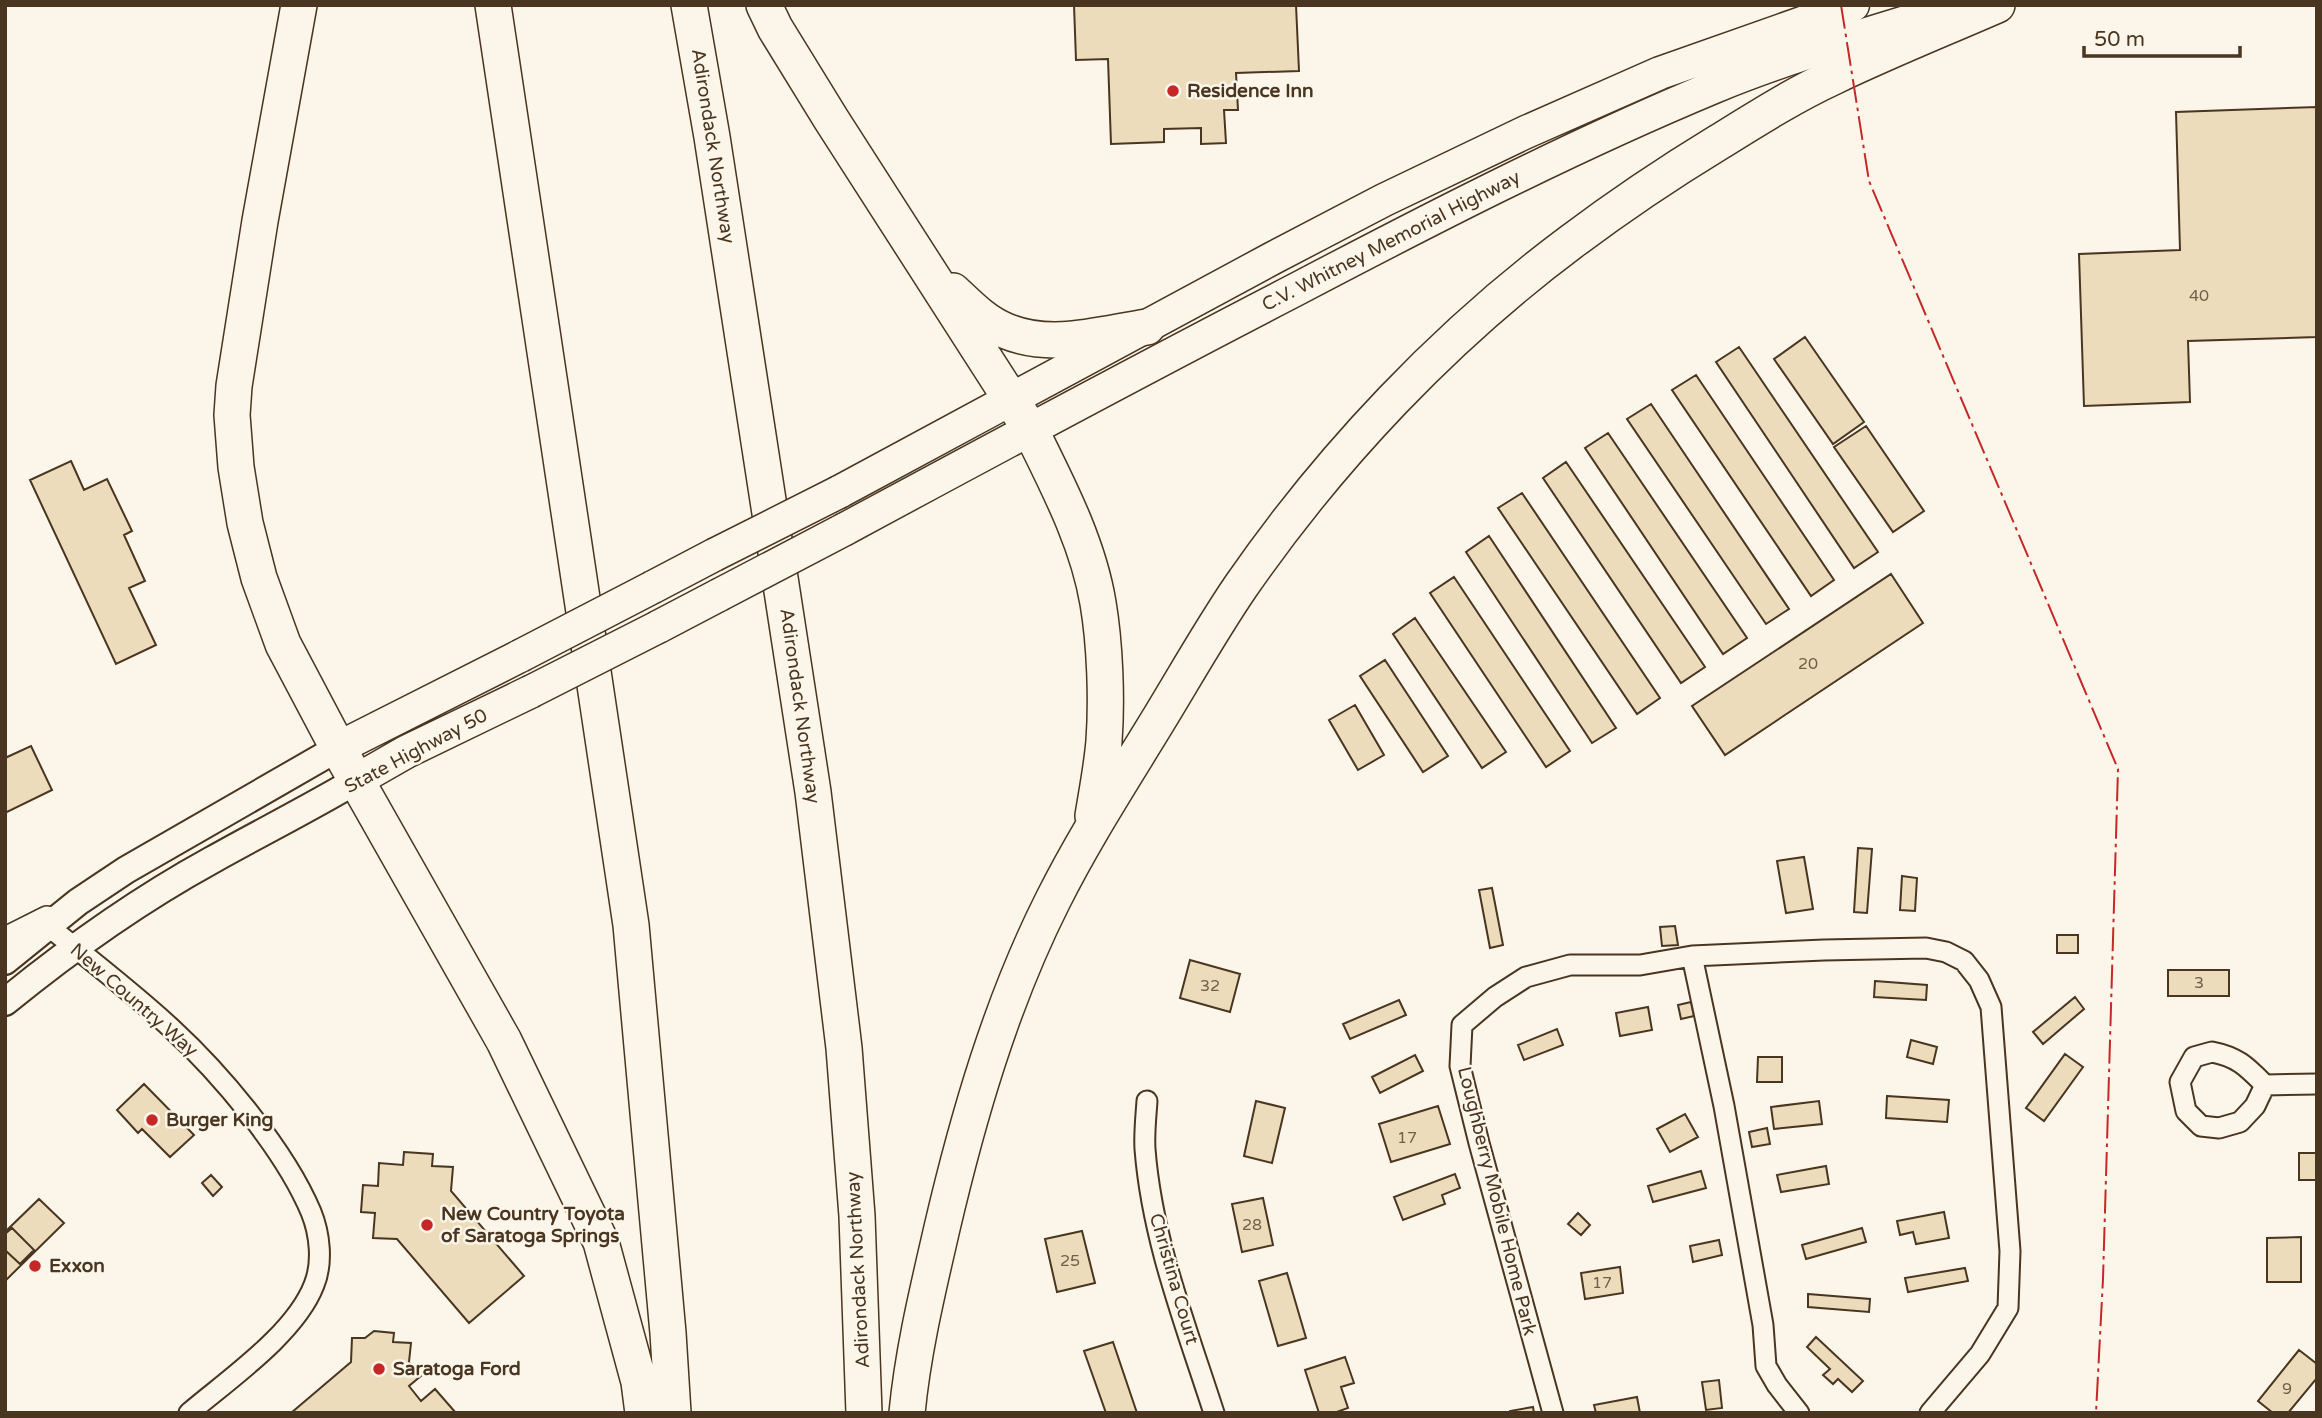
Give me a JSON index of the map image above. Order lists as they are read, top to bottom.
{
  "streets": {
    "highway": ["Adirondack Northway", "C.V. Whitney Memorial Highway", "State Highway 50"],
    "street": ["New Country Way", "Loughberry Mobile Home Park", "Christina Court"]
  },
  "crossings": [
    ["C.V. Whitney Memorial Highway", "State Highway 50"],
    ["State Highway 50", "New Country Way"]
  ],
  "places": [
    "Residence Inn",
    "Burger King",
    "New Country Toyota of Saratoga Springs",
    "Exxon",
    "Saratoga Ford"
  ],
  "house_numbers": [
    "40",
    "20",
    "3",
    "32",
    "17",
    "28",
    "25",
    "17",
    "9"
  ],
  "scale_bar": "50 m"
}
